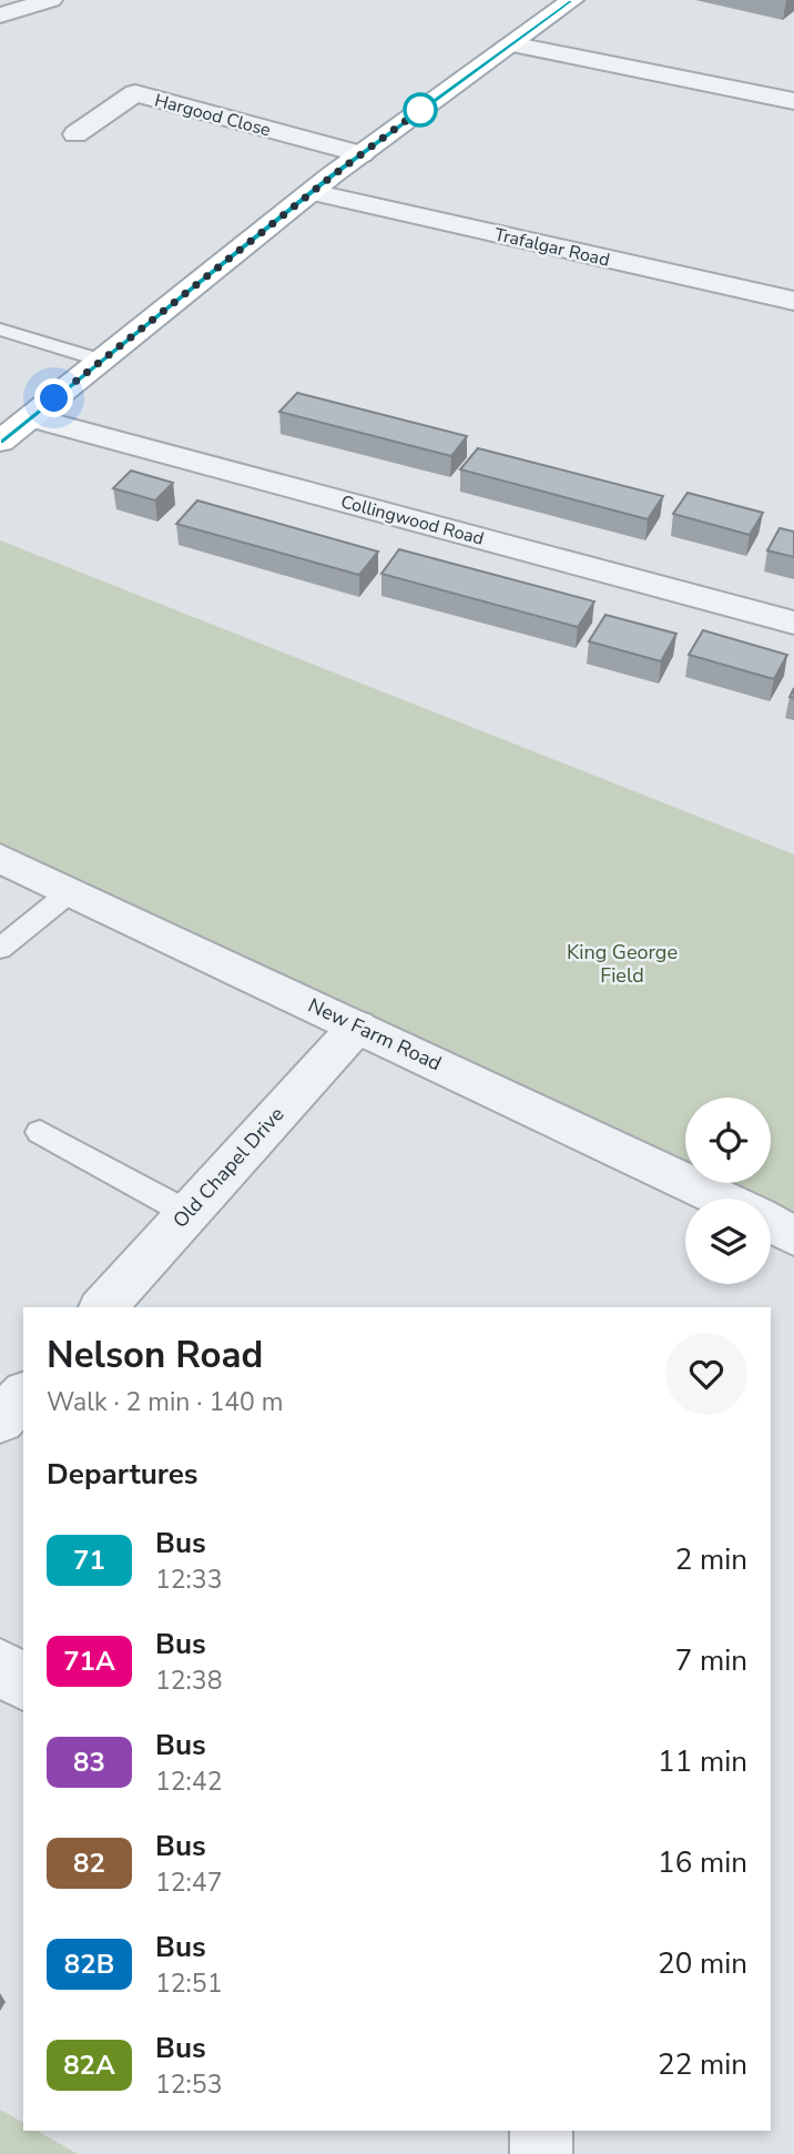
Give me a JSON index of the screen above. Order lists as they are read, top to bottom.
{
  "streets": {
    "street": [
      "Hargood Close",
      "Trafalgar Road",
      "Collingwood Road",
      "New Farm Road",
      "Old Chapel Drive"
    ]
  },
  "crossings": [
    ["New Farm Road", "Old Chapel Drive"]
  ],
  "parks": ["King George Field"],
  "lines": ["bus line 71"],
  "page": {
    "heading": [
      ["Nelson Road", "Walk · 2 min · 140 m"],
      "Departures"
    ],
    "list": [
      {
        "mark": "71",
        "name": "Bus",
        "note": "12:33",
        "value": "2 min"
      },
      {
        "mark": "71A",
        "name": "Bus",
        "note": "12:38",
        "value": "7 min"
      },
      {
        "mark": "83",
        "name": "Bus",
        "note": "12:42",
        "value": "11 min"
      },
      {
        "mark": "82",
        "name": "Bus",
        "note": "12:47",
        "value": "16 min"
      },
      {
        "mark": "82B",
        "name": "Bus",
        "note": "12:51",
        "value": "20 min"
      },
      {
        "mark": "82A",
        "name": "Bus",
        "note": "12:53",
        "value": "22 min"
      }
    ]
  }
}
